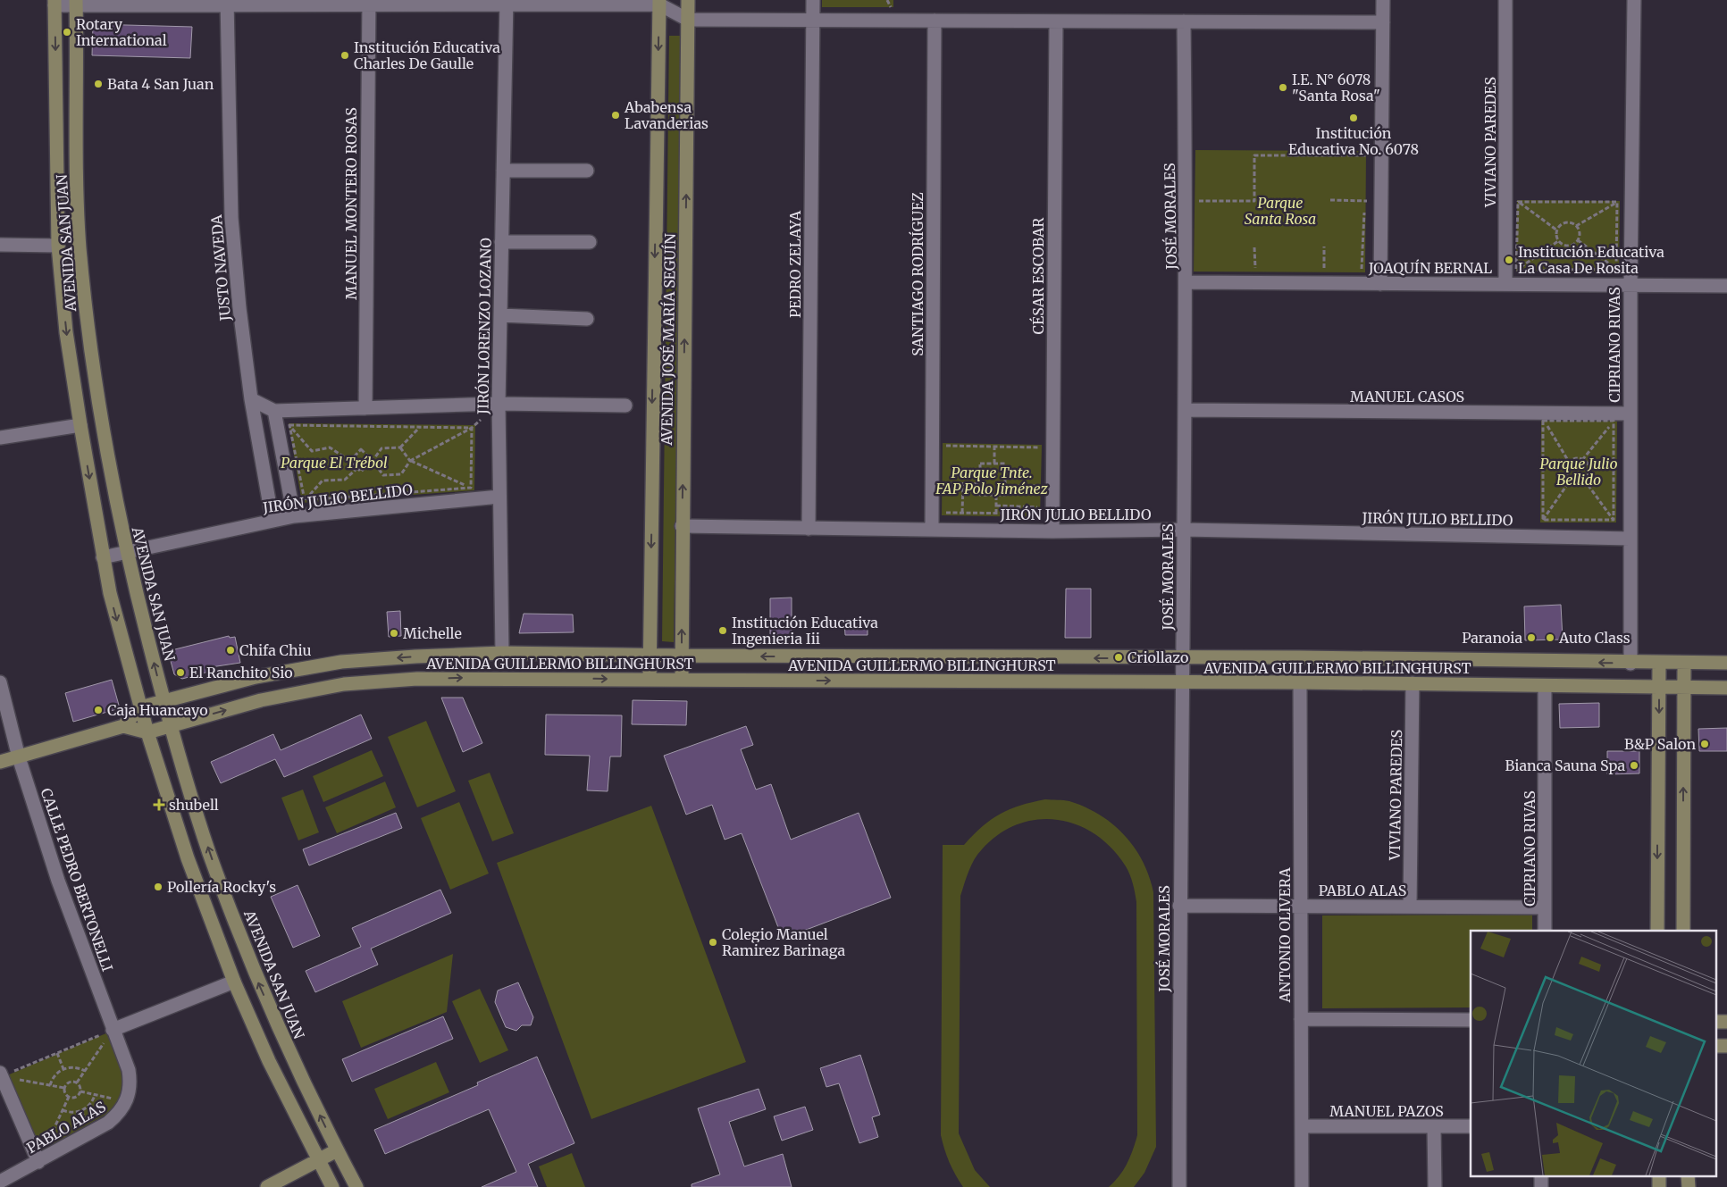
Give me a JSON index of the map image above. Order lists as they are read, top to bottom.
{
  "streets": {
    "main road": ["AVENIDA SAN JUAN", "AVENIDA JOSÉ MARÍA SEGUÍN", "AVENIDA GUILLERMO BILLINGHURST"],
    "street": [
      "VIVIANO PAREDES",
      "MANUEL MONTERO ROSAS",
      "JOSÉ MORALES",
      "PEDRO ZELAYA",
      "JUSTO NAVEDA",
      "JOAQUÍN BERNAL",
      "SANTIAGO RODRÍGUEZ",
      "CÉSAR ESCOBAR",
      "JIRÓN LORENZO LOZANO",
      "CIPRIANO RIVAS",
      "MANUEL CASOS",
      "JIRÓN JULIO BELLIDO",
      "CALLE PEDRO BERTONELLI",
      "PABLO ALAS",
      "ANTONIO OLIVERA",
      "MANUEL PAZOS"
    ]
  },
  "crossings": [
    ["VIVIANO PAREDES", "JOAQUÍN BERNAL"],
    ["VIVIANO PAREDES", "AVENIDA GUILLERMO BILLINGHURST"],
    ["VIVIANO PAREDES", "PABLO ALAS"],
    ["JOSÉ MORALES", "JOAQUÍN BERNAL"],
    ["JOSÉ MORALES", "MANUEL CASOS"],
    ["JOSÉ MORALES", "JIRÓN JULIO BELLIDO"],
    ["JOSÉ MORALES", "AVENIDA GUILLERMO BILLINGHURST"],
    ["JOSÉ MORALES", "PABLO ALAS"],
    ["AVENIDA SAN JUAN", "JIRÓN JULIO BELLIDO"],
    ["AVENIDA SAN JUAN", "AVENIDA GUILLERMO BILLINGHURST"],
    ["PEDRO ZELAYA", "JIRÓN JULIO BELLIDO"],
    ["JUSTO NAVEDA", "JIRÓN JULIO BELLIDO"],
    ["JOAQUÍN BERNAL", "CIPRIANO RIVAS"],
    ["SANTIAGO RODRÍGUEZ", "JIRÓN JULIO BELLIDO"],
    ["CÉSAR ESCOBAR", "JIRÓN JULIO BELLIDO"],
    ["JIRÓN LORENZO LOZANO", "JIRÓN JULIO BELLIDO"],
    ["JIRÓN LORENZO LOZANO", "AVENIDA GUILLERMO BILLINGHURST"],
    ["AVENIDA JOSÉ MARÍA SEGUÍN", "JIRÓN JULIO BELLIDO"],
    ["AVENIDA JOSÉ MARÍA SEGUÍN", "AVENIDA GUILLERMO BILLINGHURST"],
    ["CIPRIANO RIVAS", "MANUEL CASOS"],
    ["CIPRIANO RIVAS", "JIRÓN JULIO BELLIDO"],
    ["CIPRIANO RIVAS", "AVENIDA GUILLERMO BILLINGHURST"],
    ["CIPRIANO RIVAS", "PABLO ALAS"],
    ["AVENIDA GUILLERMO BILLINGHURST", "ANTONIO OLIVERA"],
    ["CALLE PEDRO BERTONELLI", "PABLO ALAS"],
    ["PABLO ALAS", "ANTONIO OLIVERA"],
    ["ANTONIO OLIVERA", "MANUEL PAZOS"]
  ],
  "parks": [
    "Parque Santa Rosa",
    "Parque El Trébol",
    "Parque Julio Bellido",
    "Parque Tnte. FAP Polo Jiménez"
  ],
  "places": {
    "other": [
      "Rotary International",
      "Institución Educativa Charles De Gaulle",
      "Bata 4 San Juan",
      "I.E. N° 6078 \"Santa Rosa\"",
      "Ababensa Lavanderias",
      "Institución Educativa No. 6078",
      "Institución Educativa La Casa De Rosita",
      "Institución Educativa Ingenieria Iii",
      "Michelle",
      "Paranoia",
      "Auto Class",
      "Chifa Chiu",
      "Criollazo",
      "El Ranchito Sio",
      "Caja Huancayo",
      "B&P Salon",
      "Bianca Sauna Spa",
      "Pollería Rocky's",
      "Colegio Manuel Ramirez Barinaga"
    ],
    "health": ["shubell"]
  }
}
